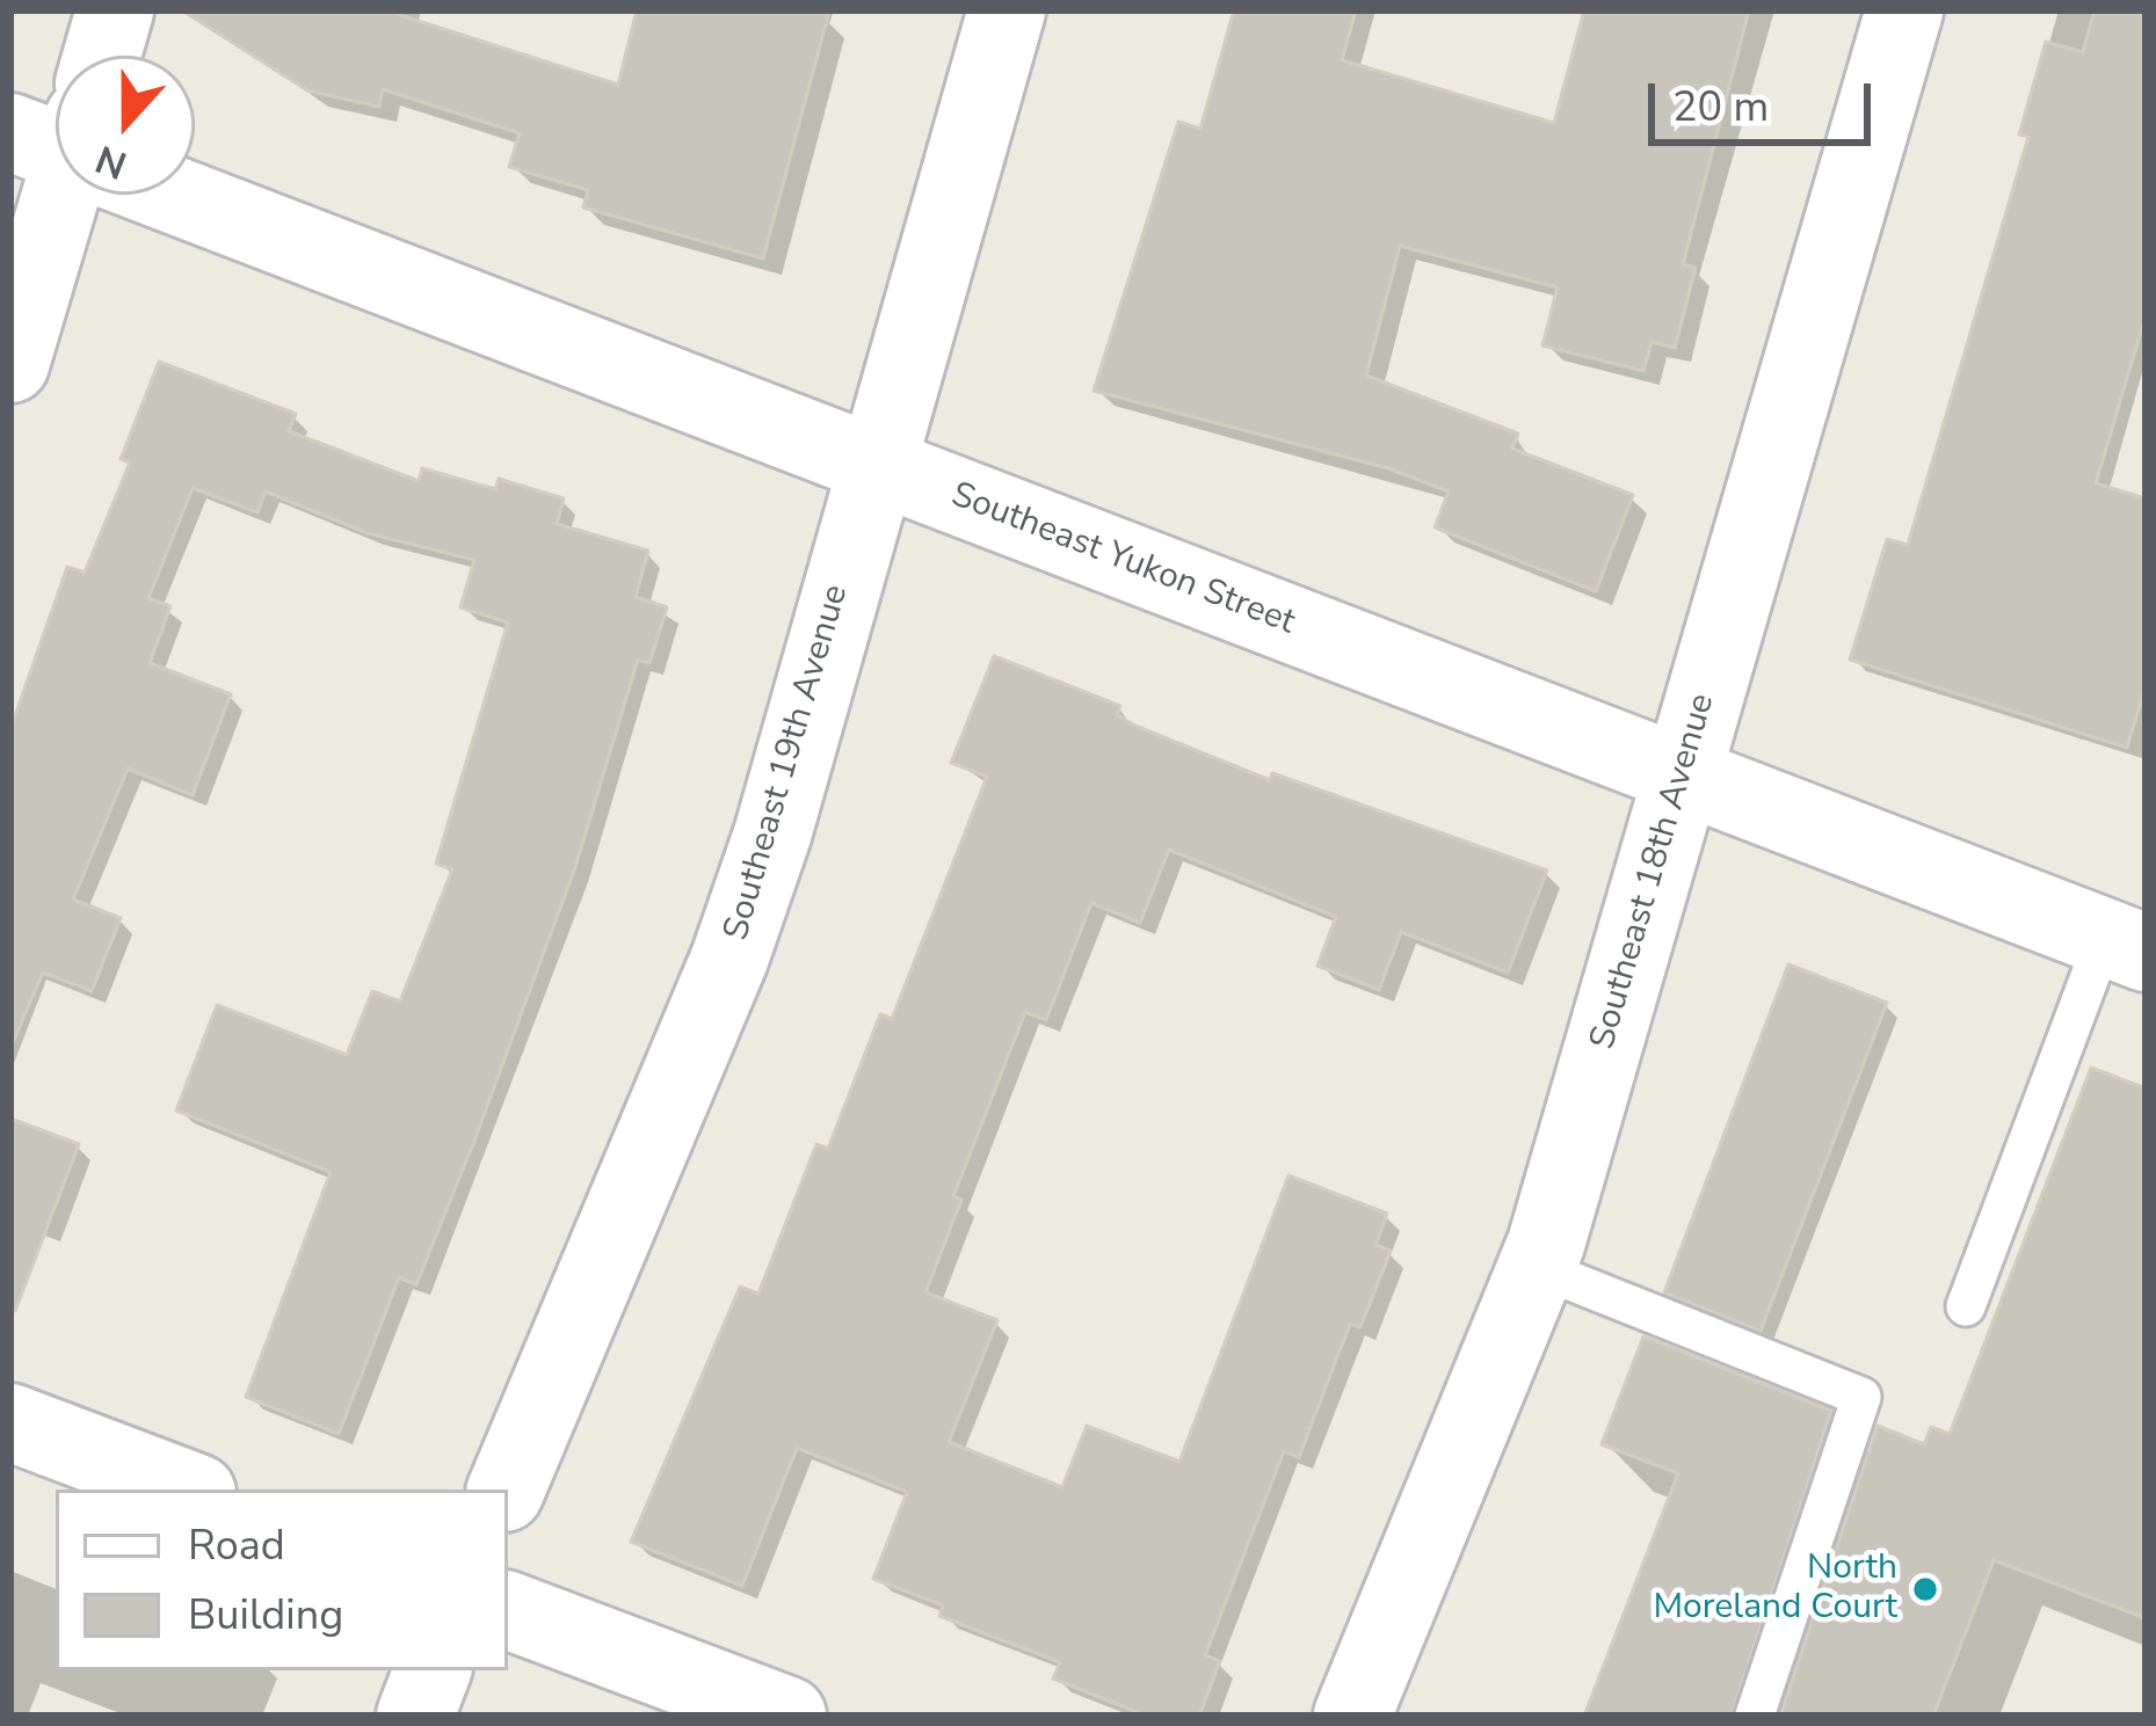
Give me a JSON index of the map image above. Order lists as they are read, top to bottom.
{
  "streets": {
    "street": ["Southeast Yukon Street", "Southeast 19th Avenue", "Southeast 18th Avenue"]
  },
  "crossings": [
    ["Southeast Yukon Street", "Southeast 19th Avenue"],
    ["Southeast Yukon Street", "Southeast 18th Avenue"]
  ],
  "places": ["North Moreland Court"],
  "legend": ["Road", "Building"],
  "scale_bar": "20 m",
  "north": "bottom"
}
